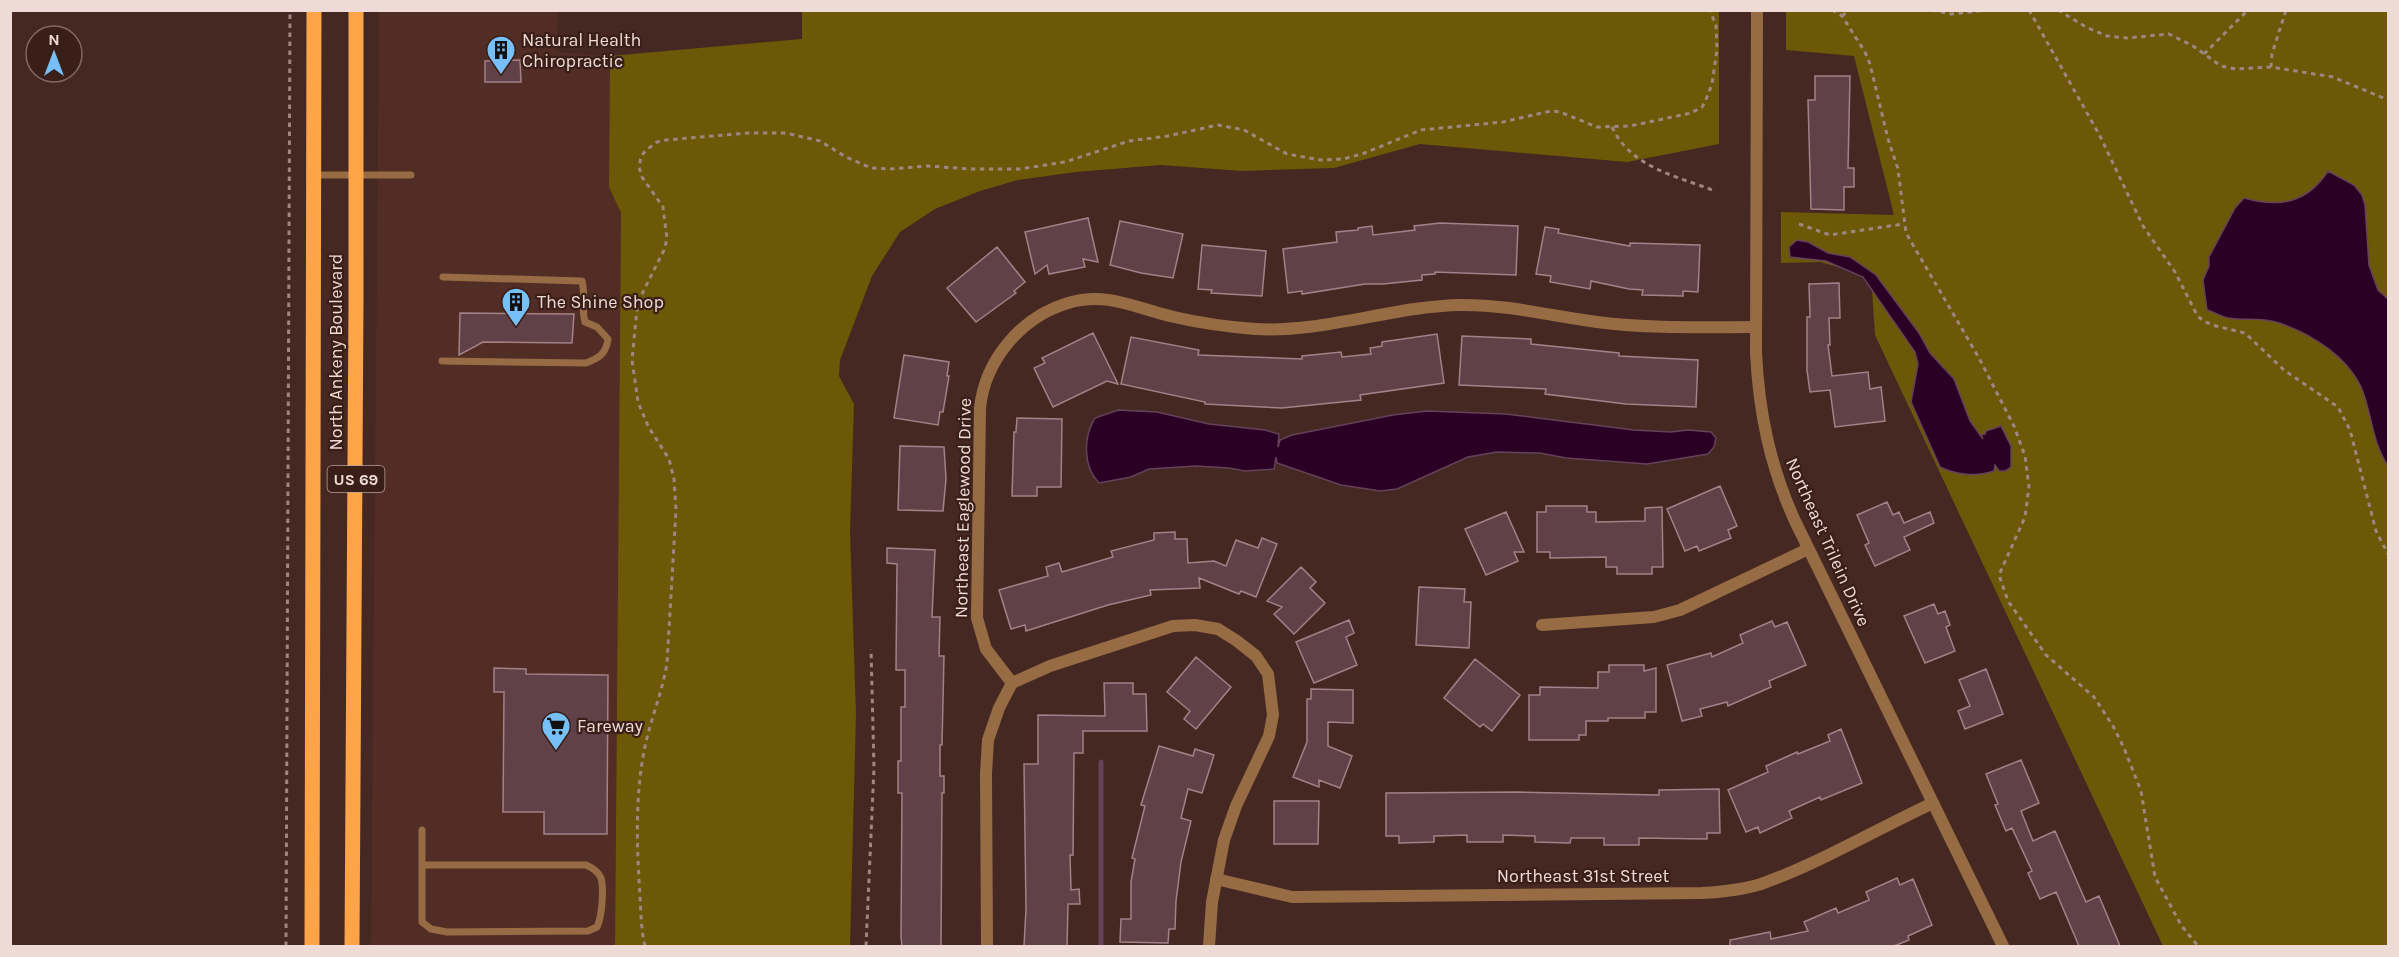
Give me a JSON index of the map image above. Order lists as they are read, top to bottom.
{
  "streets": {
    "main road": ["North Ankeny Boulevard", "US 69"],
    "street": ["Northeast Eaglewood Drive", "Northeast Trilein Drive", "Northeast 31st Street"]
  },
  "crossings": [
    ["Northeast Eaglewood Drive", "Northeast Trilein Drive"],
    ["Northeast Trilein Drive", "Northeast 31st Street"]
  ],
  "places": {
    "building": ["Natural Health Chiropractic", "The Shine Shop"],
    "supermarket": ["Fareway"]
  },
  "north": "top"
}
